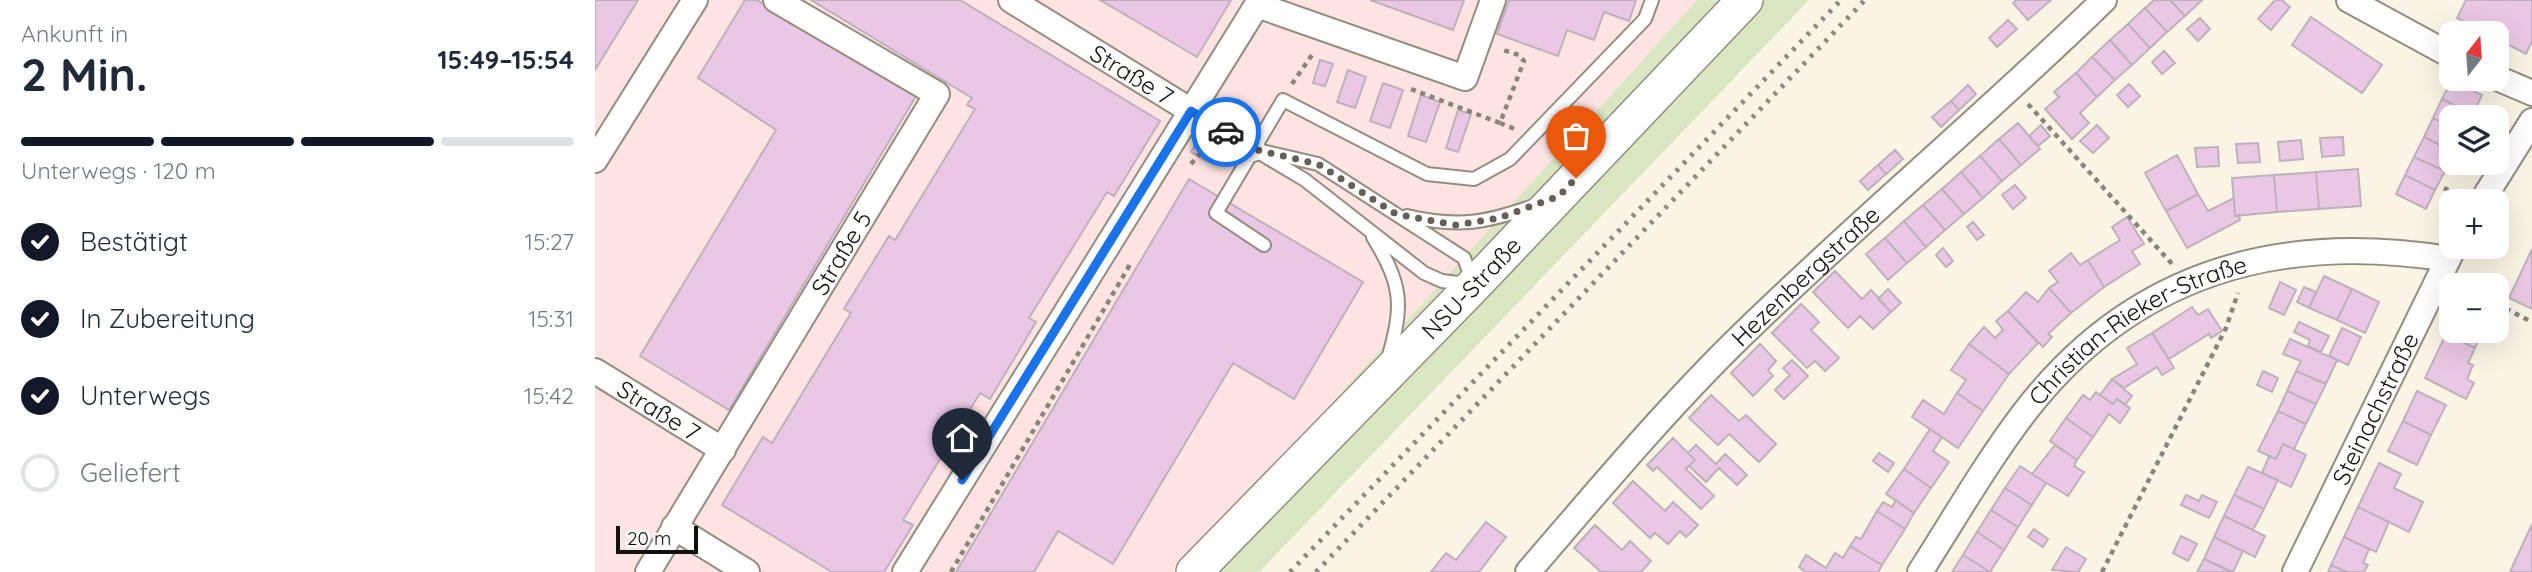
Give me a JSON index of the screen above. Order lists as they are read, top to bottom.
{
  "streets": {
    "main road": ["NSU-Straße"],
    "street": [
      "Straße 7",
      "Straße 5",
      "Hezenbergstraße",
      "Christian-Rieker-Straße",
      "Steinachstraße"
    ]
  },
  "crossings": [
    ["Straße 7", "Straße 5"]
  ],
  "scale_bar": "20 m",
  "north": "top",
  "page": {
    "heading": ["2 Min.", "Ankunft in", "15:49–15:54"],
    "map_buttons": ["+", "−"],
    "bar": "Unterwegs · 120 m",
    "list": [
      ["Bestätigt", "15:27"],
      ["In Zubereitung", "15:31"],
      ["Unterwegs", "15:42"],
      "Geliefert"
    ],
    "scale": "20 m"
  }
}
